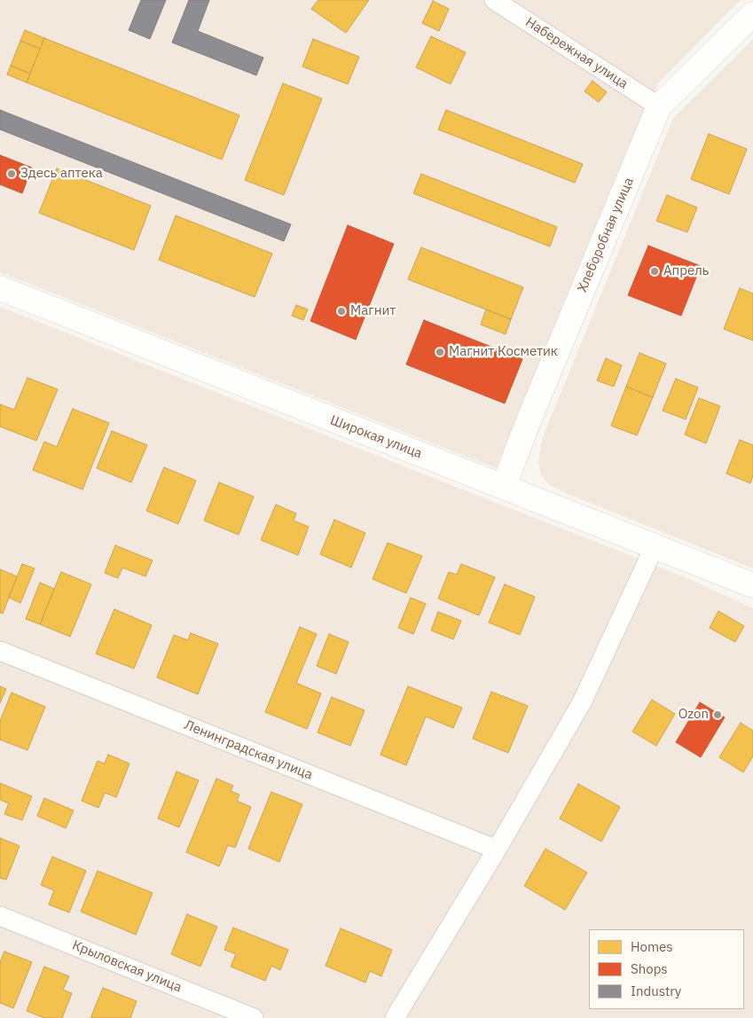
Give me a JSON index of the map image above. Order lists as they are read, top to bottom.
{
  "streets": {
    "street": [
      "Набережная улица",
      "Хлеборобная улица",
      "Широкая улица",
      "Ленинградская улица",
      "Крыловская улица"
    ]
  },
  "crossings": [
    ["Набережная улица", "Хлеборобная улица"],
    ["Хлеборобная улица", "Широкая улица"]
  ],
  "places": [
    "Здесь аптека",
    "Апрель",
    "Магнит",
    "Магнит Косметик",
    "Ozon"
  ],
  "legend": ["Homes", "Shops", "Industry"]
}
